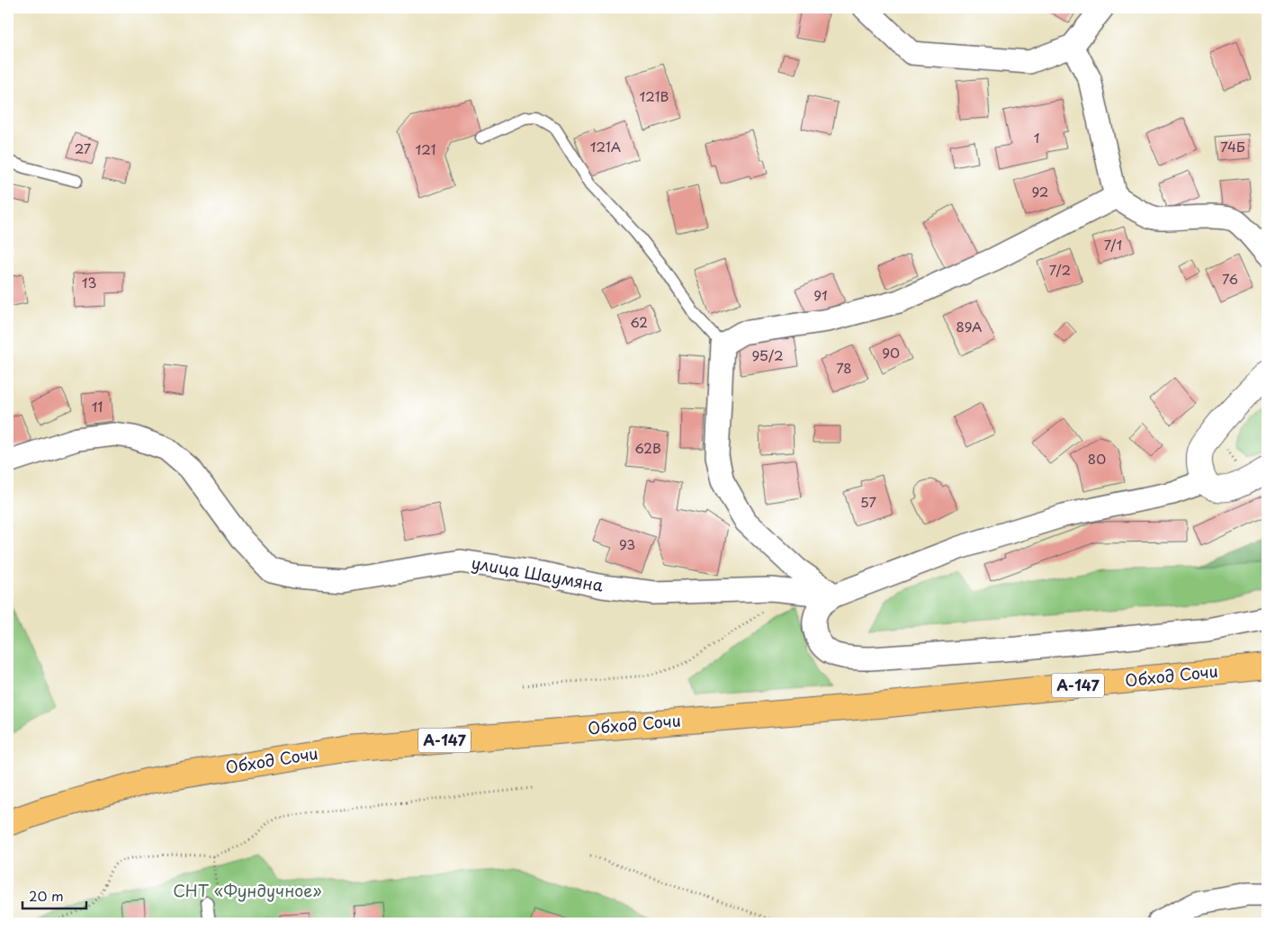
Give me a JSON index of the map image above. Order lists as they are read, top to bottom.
{
  "streets": {
    "highway": ["Обход Сочи", "А-147"],
    "street": ["улица Шаумяна"]
  },
  "parks": ["СНТ «Фундучное»"],
  "house_numbers": [
    "121В",
    "1",
    "121А",
    "74Б",
    "27",
    "121",
    "92",
    "7/1",
    "7/2",
    "76",
    "13",
    "91",
    "62",
    "89А",
    "90",
    "95/2",
    "78",
    "11",
    "62В",
    "80",
    "57",
    "93"
  ],
  "scale_bar": "20 m"
}
